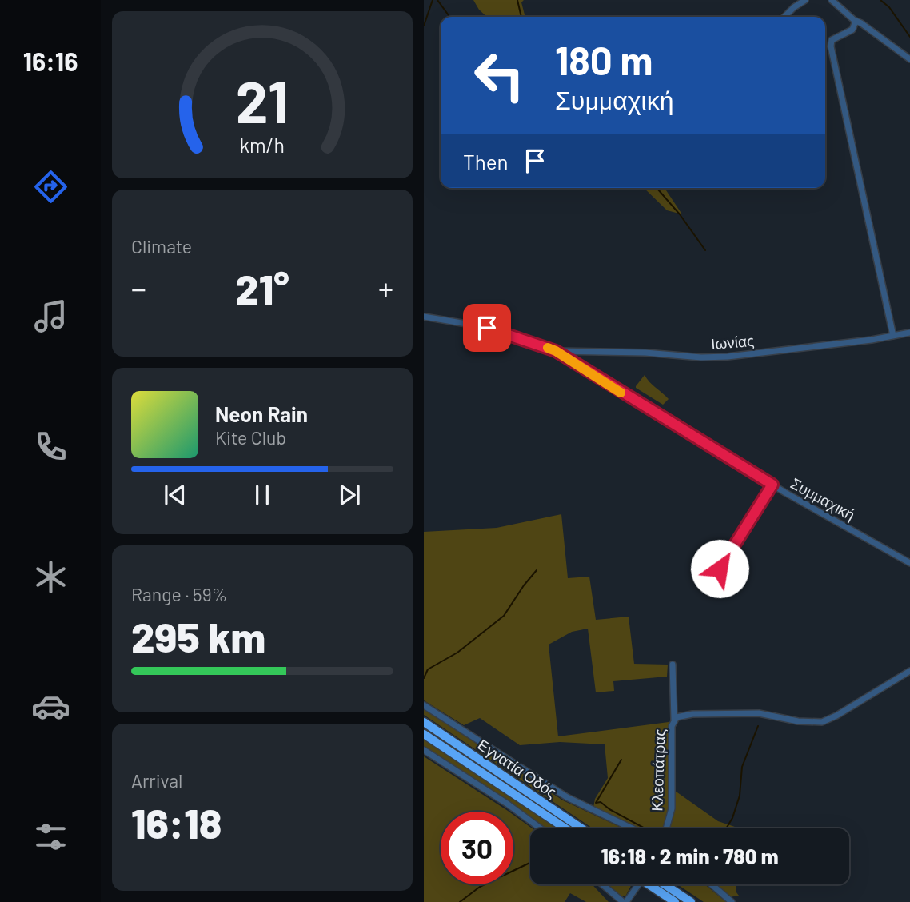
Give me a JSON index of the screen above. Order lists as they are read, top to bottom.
{
  "streets": {
    "highway": ["Εγνατία Οδός"],
    "street": ["Ιωνίας", "Συμμαχική", "Κλεοπάτρας"]
  },
  "crossings": [
    ["Ιωνίας", "Συμμαχική"]
  ],
  "page": {
    "tabs": "16:16",
    "turn": ["180 m", "Συμμαχική"],
    "then": "Then",
    "tile": [
      "Climate",
      ["Range · 59%", "295 km"],
      ["Arrival", "16:18"]
    ],
    "heat": ["−", "21°", "+"],
    "song": ["Neon Rain", "Kite Club"],
    "limit": "30",
    "trip": "16:18 · 2 min · 780 m",
    "gauge": ["21", "km/h"]
  }
}
